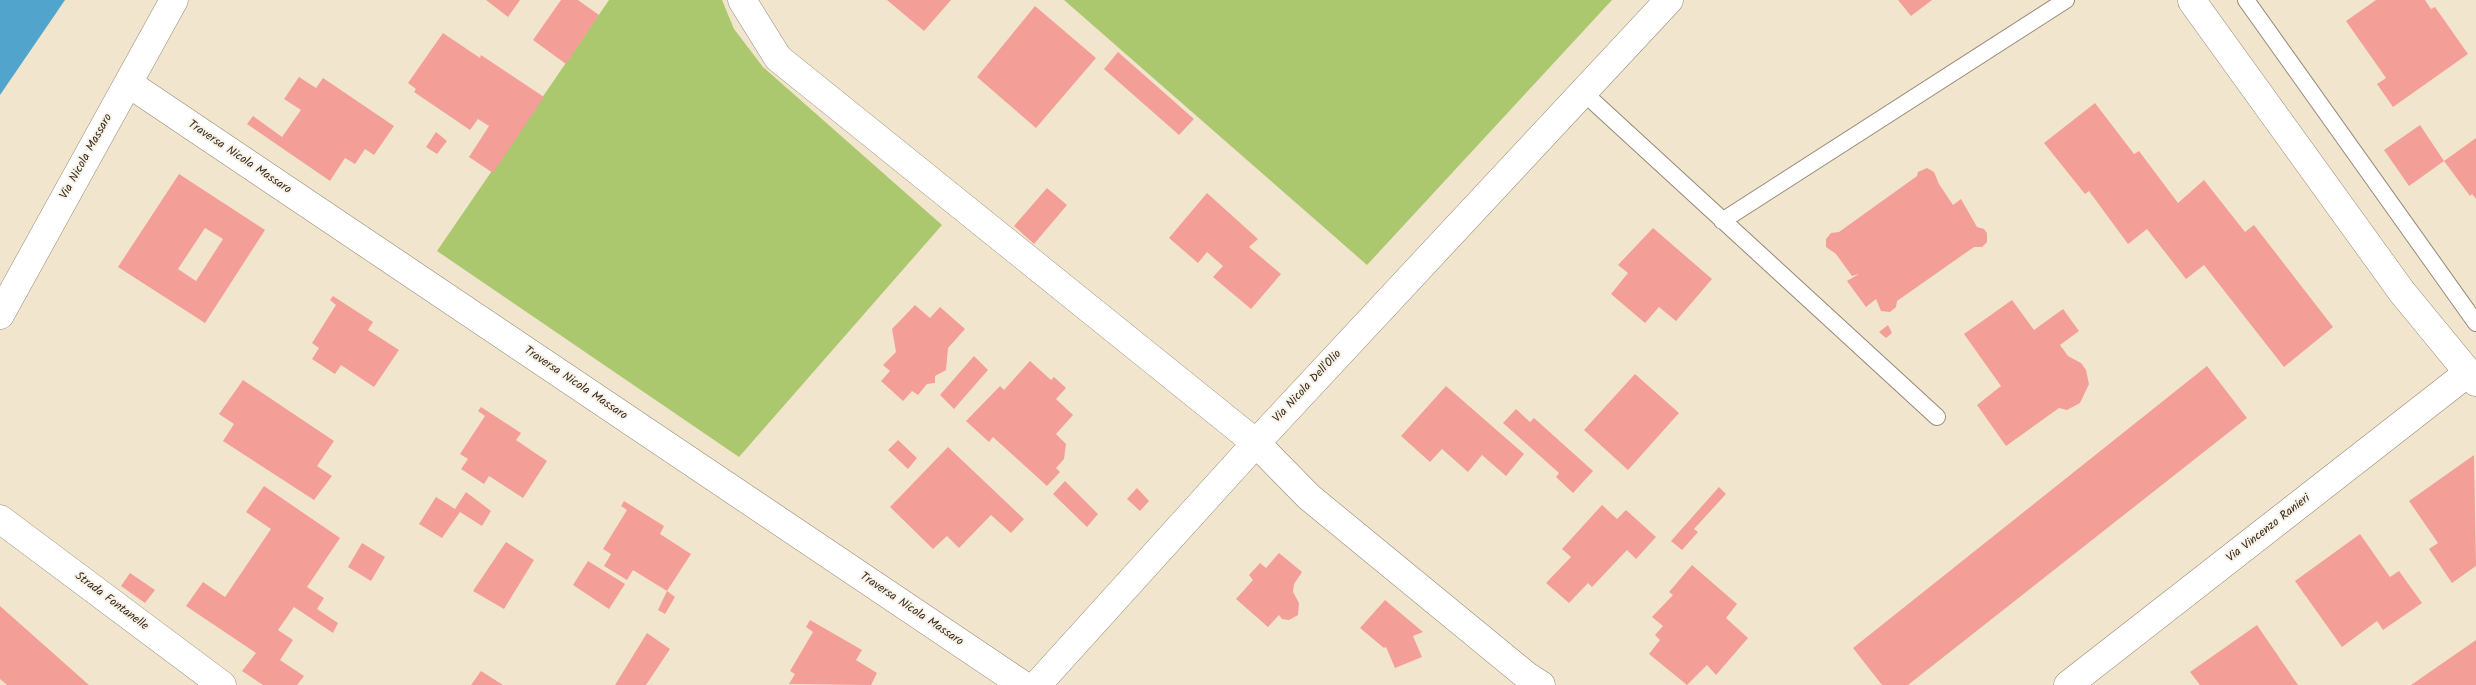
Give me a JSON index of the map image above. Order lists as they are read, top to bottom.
{
  "streets": {
    "street": [
      "Via Nicola Massaro",
      "Traversa Nicola Massaro",
      "Via Nicola Dell'Olio",
      "Via Vincenzo Ranieri",
      "Strada Fontanelle"
    ]
  },
  "crossings": [
    ["Via Nicola Massaro", "Traversa Nicola Massaro"]
  ]
}
